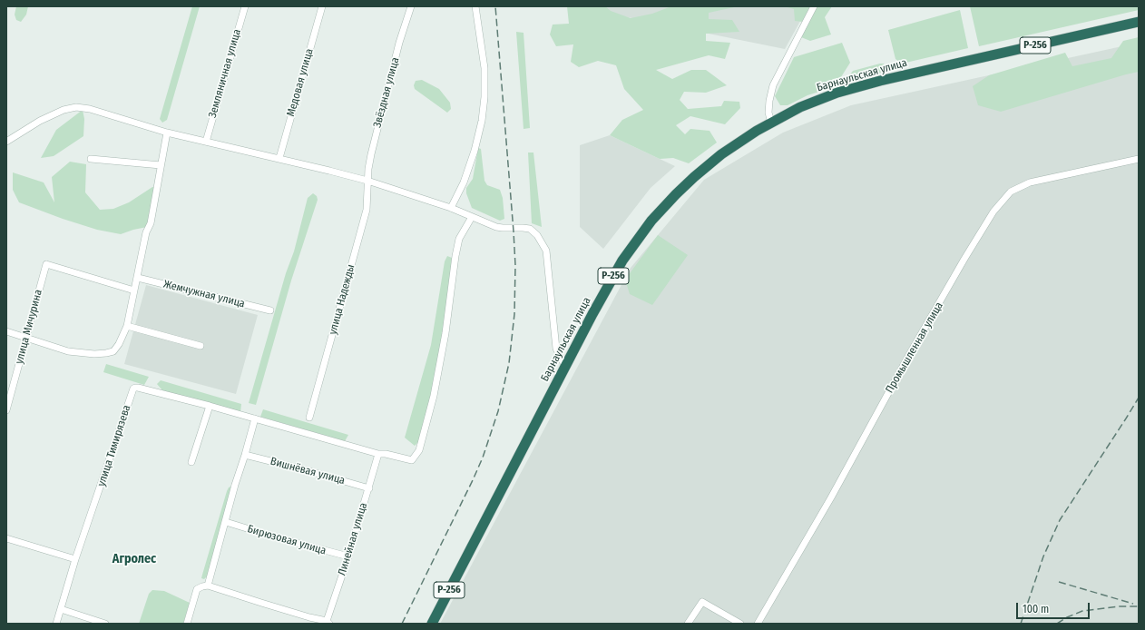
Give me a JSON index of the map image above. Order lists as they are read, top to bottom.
{
  "streets": {
    "highway": ["Р-256", "Барнаульская улица"],
    "street": [
      "Земляничная улица",
      "Медовая улица",
      "Звёздная улица",
      "Жемчужная улица",
      "улица Надежды",
      "улица Мичурина",
      "Промышленная улица",
      "улица Тимирязева",
      "Вишнёвая улица",
      "Линейная улица",
      "Бирюзовая улица"
    ]
  },
  "crossings": [
    ["Звёздная улица", "улица Надежды"],
    ["улица Тимирязева", "Линейная улица"],
    ["Вишнёвая улица", "Линейная улица"],
    ["Линейная улица", "Бирюзовая улица"]
  ],
  "districts": ["Агролес"],
  "scale_bar": "100 m"
}
